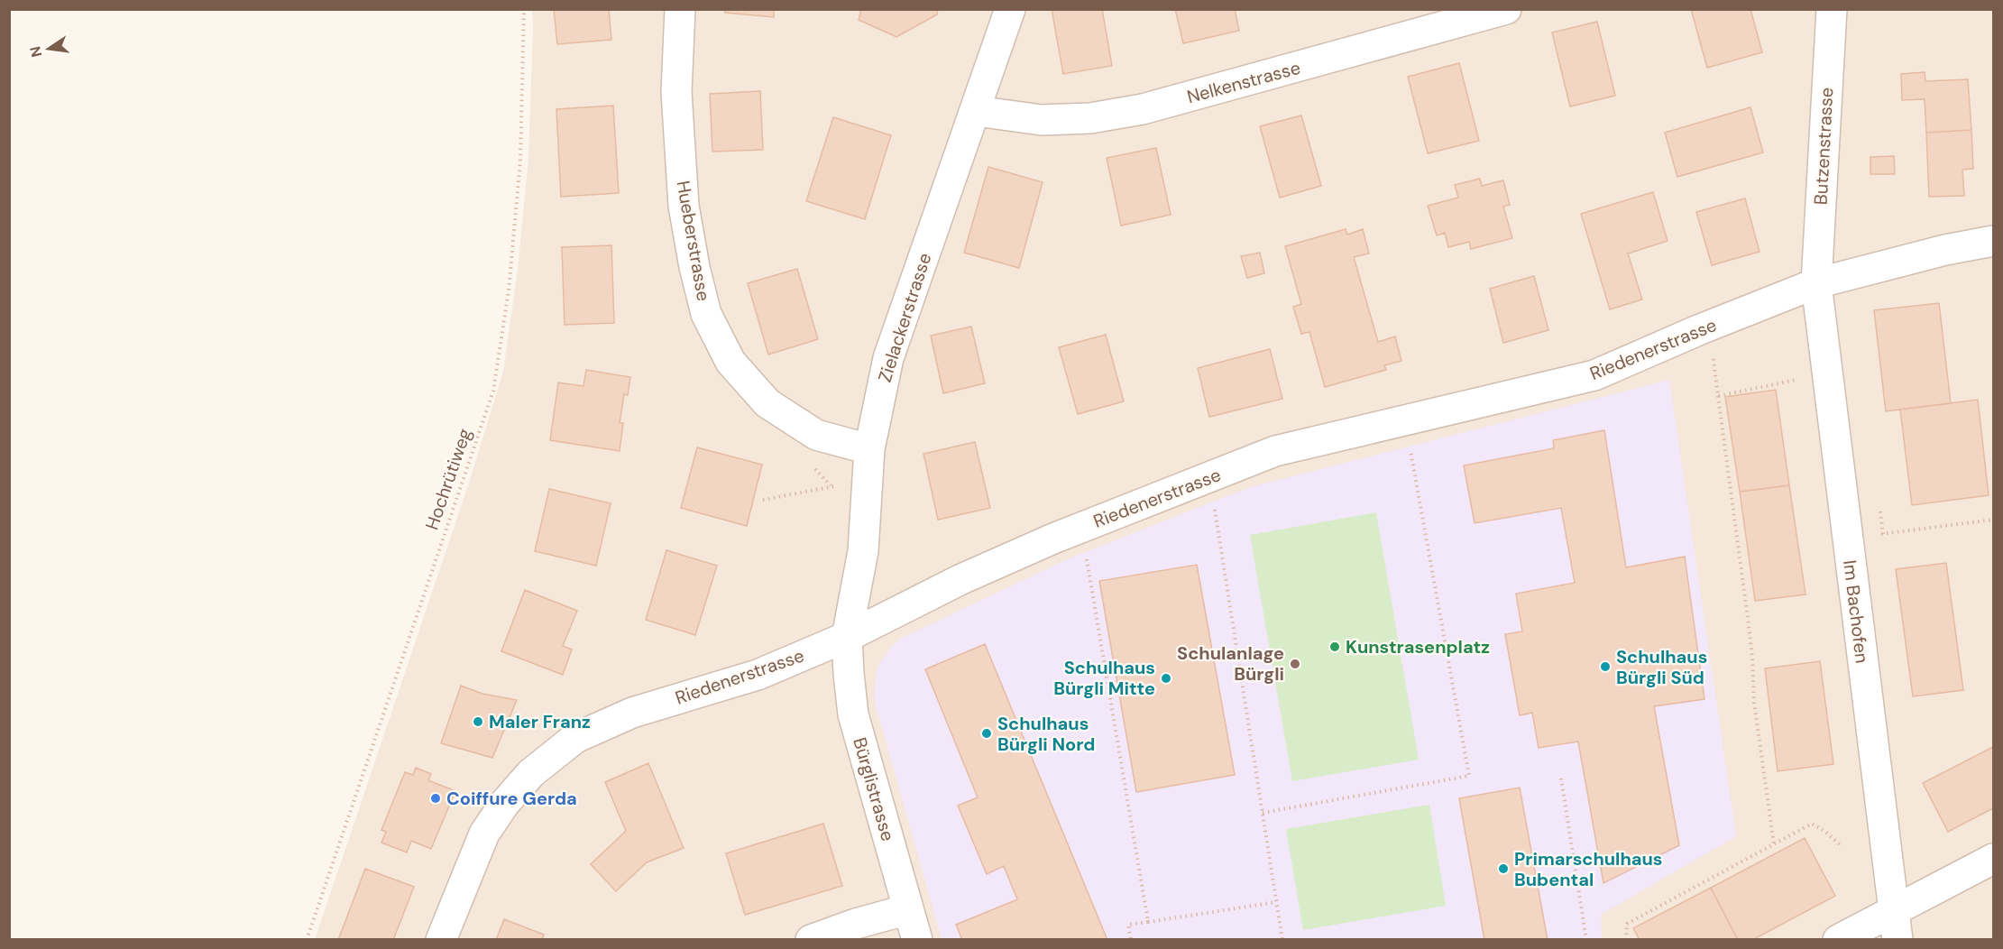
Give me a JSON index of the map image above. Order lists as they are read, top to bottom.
{
  "streets": {
    "street": [
      "Nelkenstrasse",
      "Butzenstrasse",
      "Hueberstrasse",
      "Zielackerstrasse",
      "Riedenerstrasse",
      "Im Bachofen",
      "Bürglistrasse"
    ],
    "path": ["Hochrütiweg"]
  },
  "crossings": [
    ["Nelkenstrasse", "Zielackerstrasse"],
    ["Butzenstrasse", "Riedenerstrasse"],
    ["Butzenstrasse", "Im Bachofen"],
    ["Hueberstrasse", "Zielackerstrasse"],
    ["Zielackerstrasse", "Riedenerstrasse"],
    ["Zielackerstrasse", "Bürglistrasse"],
    ["Riedenerstrasse", "Im Bachofen"],
    ["Riedenerstrasse", "Bürglistrasse"]
  ],
  "places": [
    "Kunstrasenplatz",
    "Schulanlage Bürgli",
    "Schulhaus Bürgli Süd",
    "Schulhaus Bürgli Mitte",
    "Maler Franz",
    "Schulhaus Bürgli Nord",
    "Coiffure Gerda",
    "Primarschulhaus Bubental"
  ],
  "north": "left"
}
